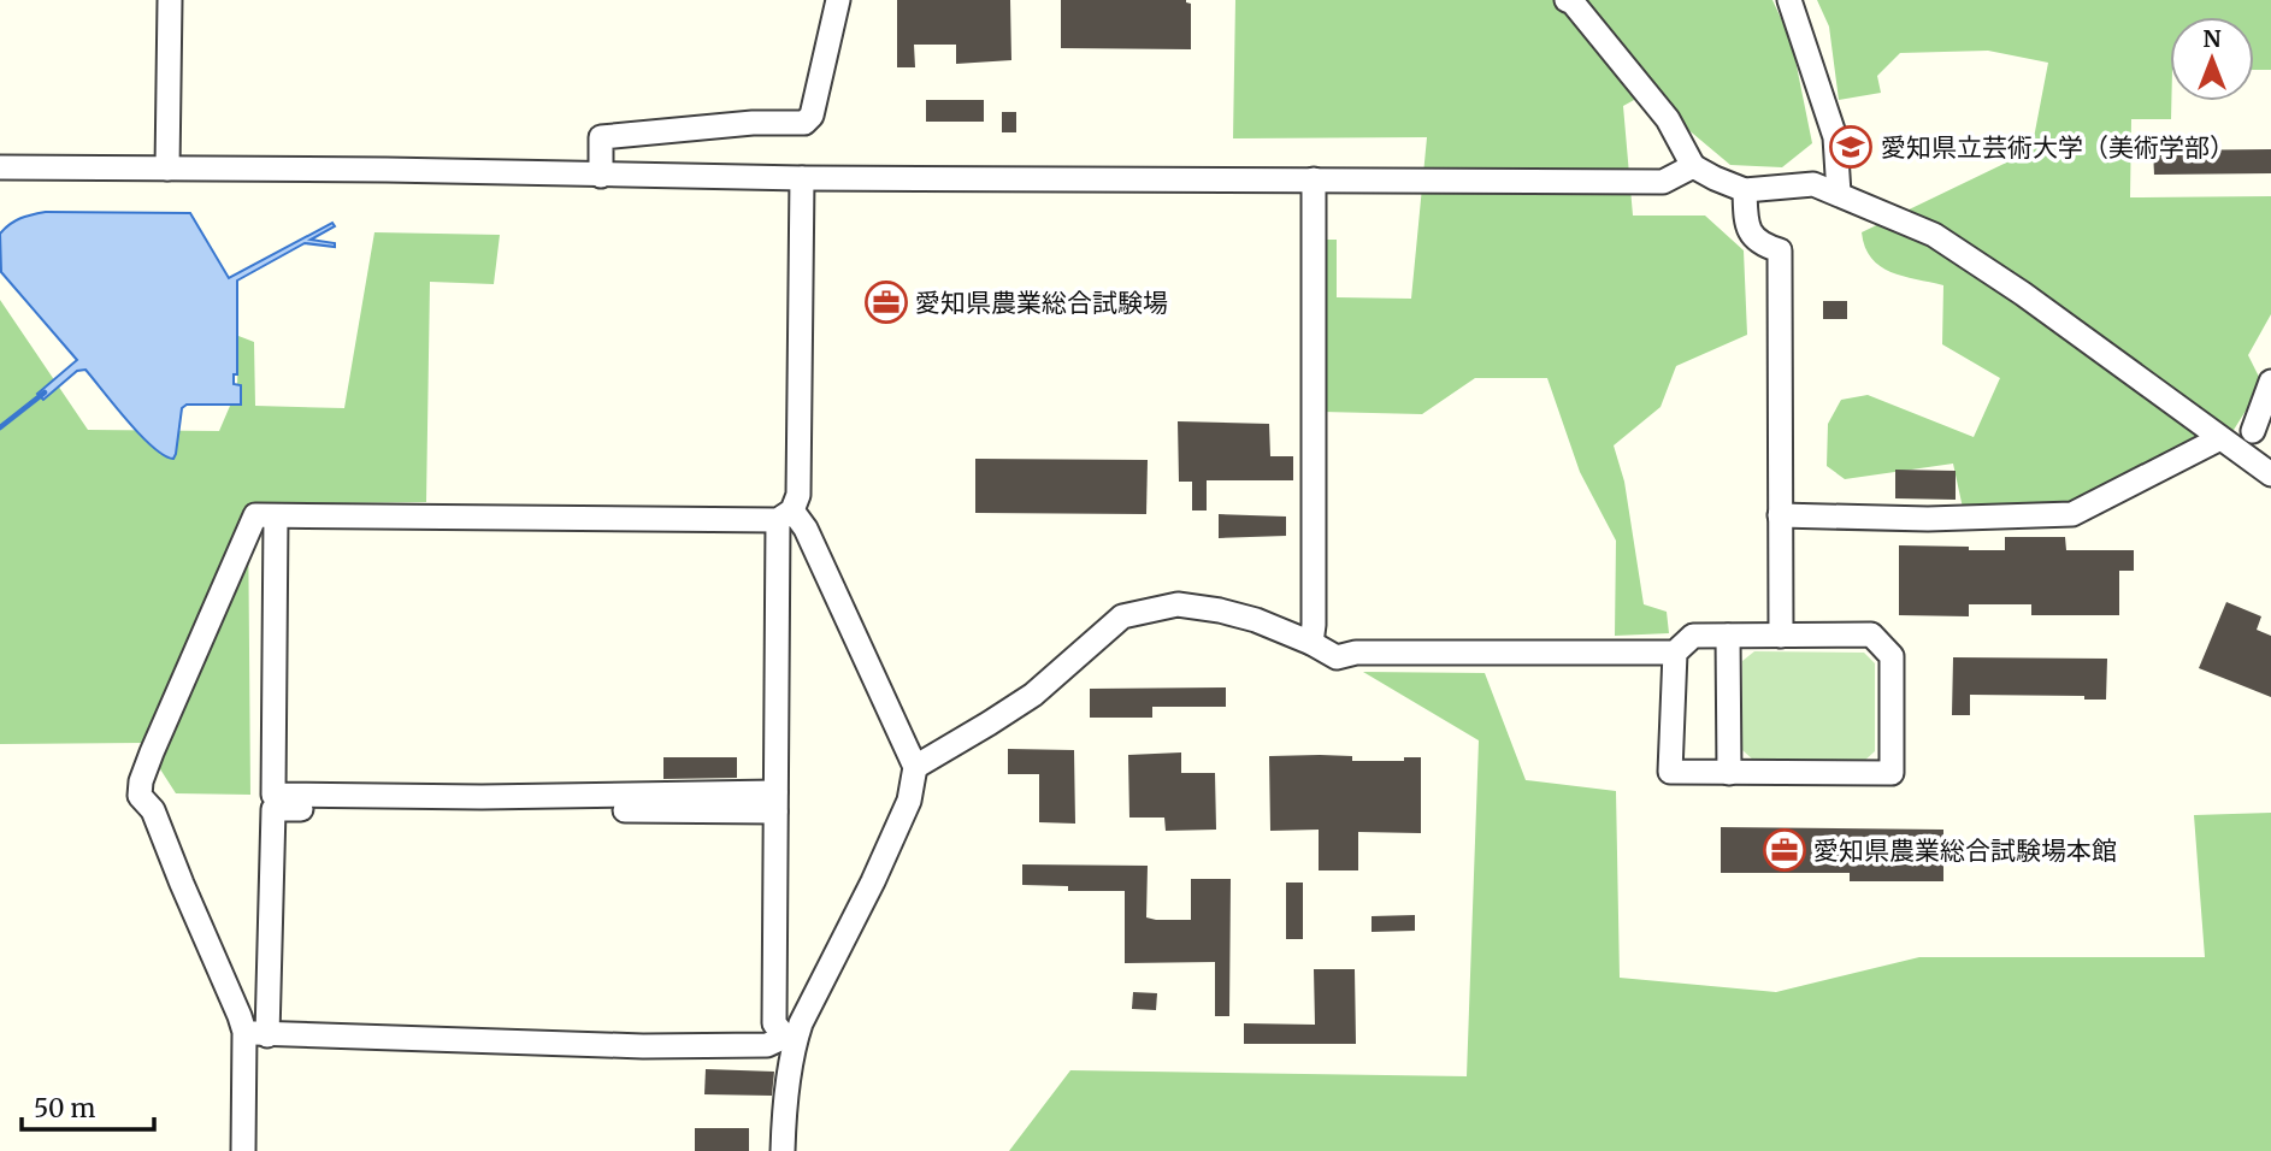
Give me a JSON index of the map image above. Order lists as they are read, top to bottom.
{
  "places": {
    "school or university": ["愛知県立芸術大学（美術学部）"],
    "office": ["愛知県農業総合試験場", "愛知県農業総合試験場本館"]
  },
  "scale_bar": "50 m",
  "north": "top"
}
